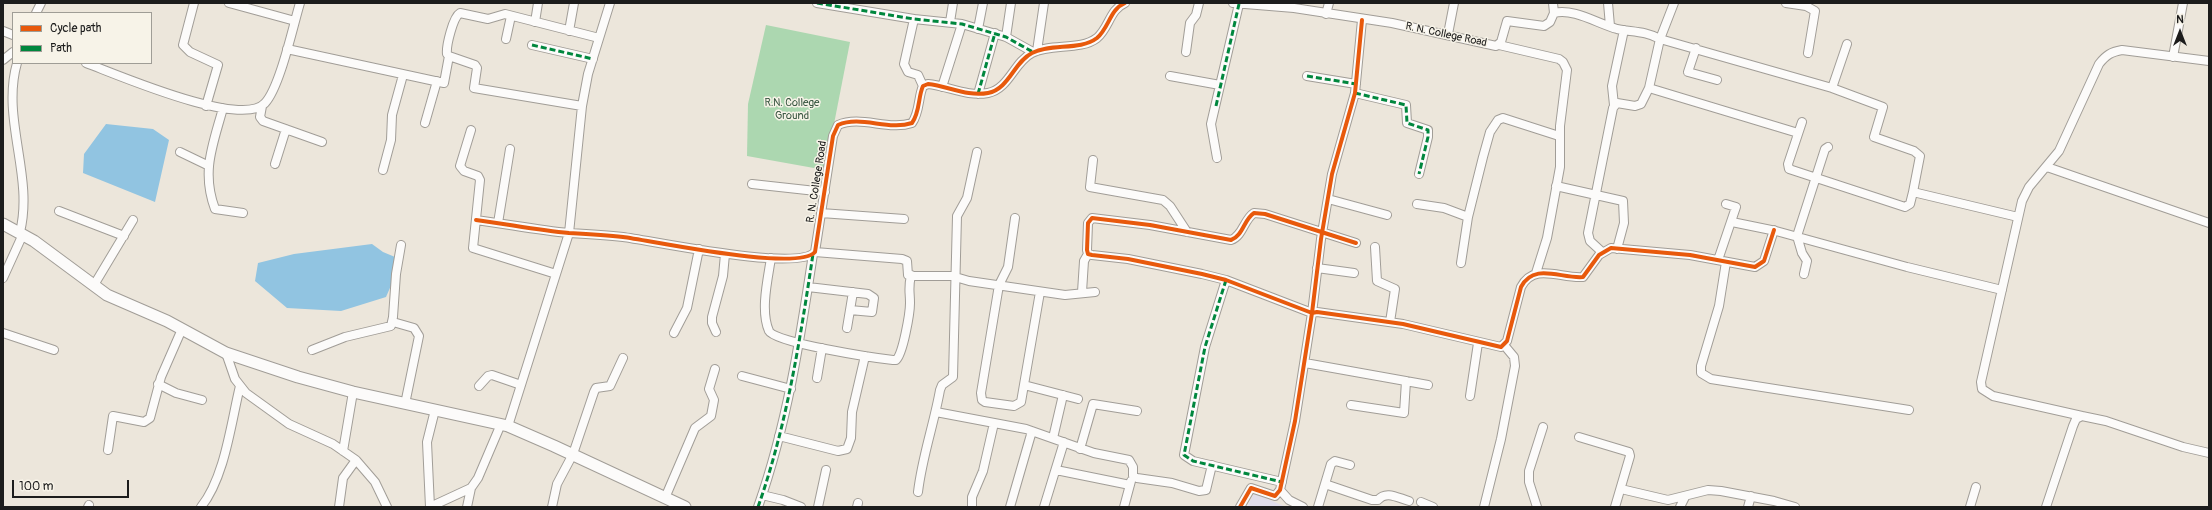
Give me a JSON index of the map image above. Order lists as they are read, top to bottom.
{
  "streets": {
    "street": ["R. N. College Road"]
  },
  "parks": ["R.N. College Ground"],
  "legend": ["Cycle path", "Path"],
  "scale_bar": "100 m",
  "north": "top"
}
